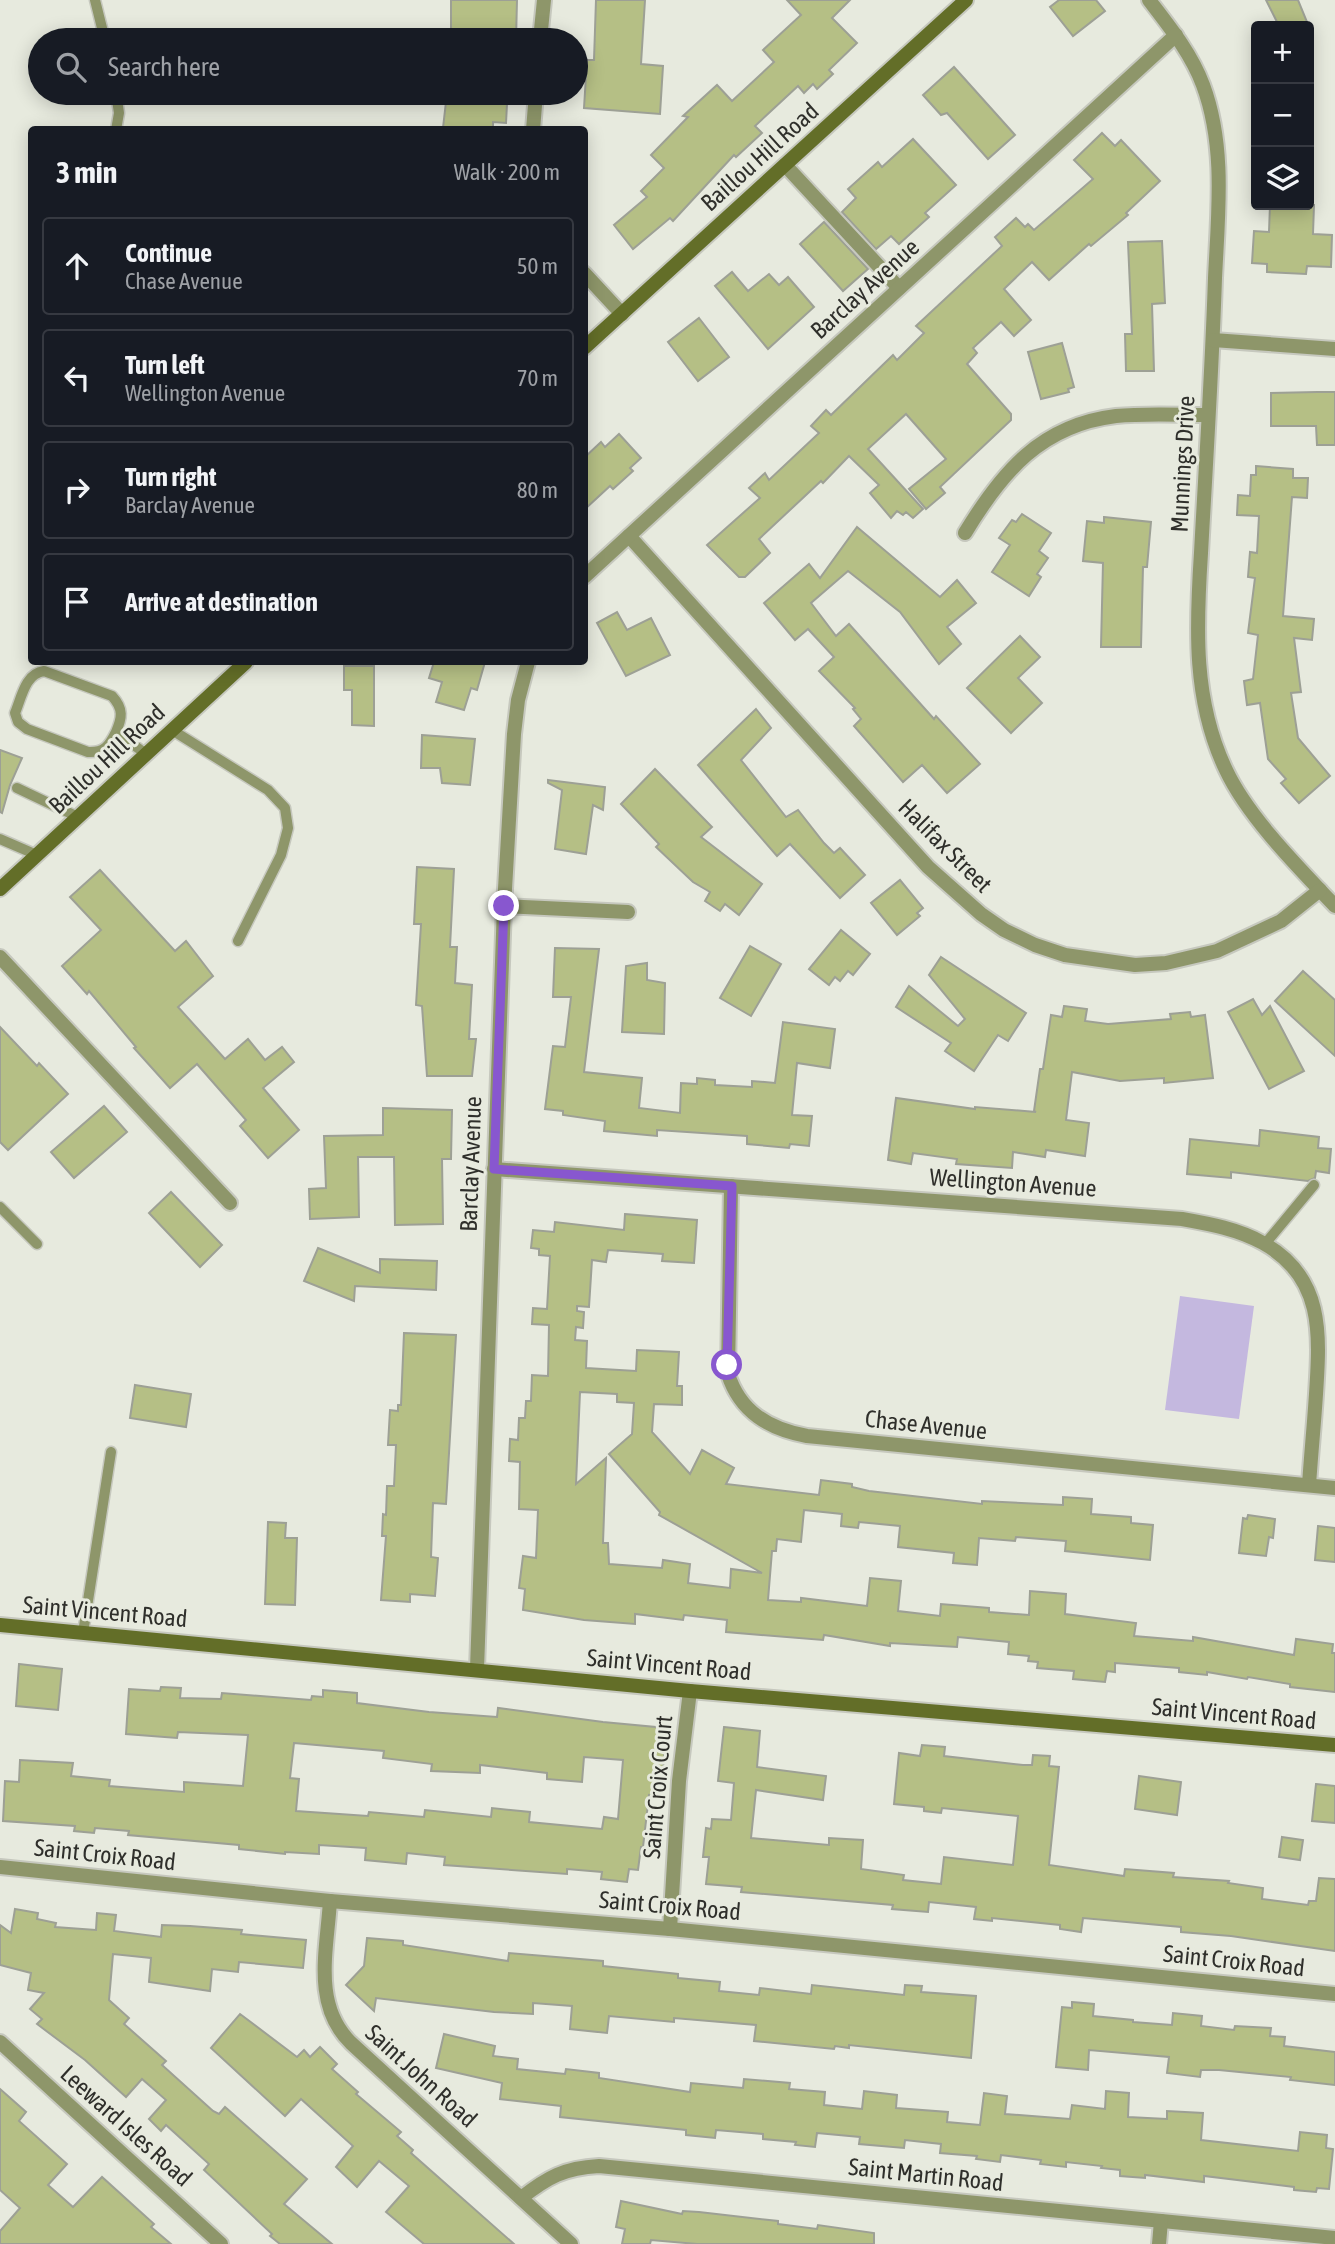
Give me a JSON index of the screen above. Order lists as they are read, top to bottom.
{
  "streets": {
    "street": [
      "Baillou Hill Road",
      "Barclay Avenue",
      "Munnings Drive",
      "Halifax Street",
      "Wellington Avenue",
      "Chase Avenue",
      "Saint Vincent Road",
      "Saint Croix Court",
      "Saint Croix Road",
      "Saint John Road",
      "Leeward Isles Road",
      "Saint Martin Road"
    ]
  },
  "crossings": [
    ["Barclay Avenue", "Munnings Drive"],
    ["Barclay Avenue", "Halifax Street"],
    ["Barclay Avenue", "Wellington Avenue"],
    ["Barclay Avenue", "Saint Vincent Road"],
    ["Munnings Drive", "Halifax Street"],
    ["Wellington Avenue", "Chase Avenue"],
    ["Saint Vincent Road", "Saint Croix Court"],
    ["Saint Croix Court", "Saint Croix Road"],
    ["Saint Croix Road", "Saint John Road"],
    ["Saint John Road", "Saint Martin Road"]
  ],
  "page": {
    "map_buttons": ["+", "−"],
    "search": "Search here",
    "heading": ["3 min", "Walk · 200 m"],
    "list": [
      ["Continue", "Chase Avenue", "50 m"],
      ["Turn left", "Wellington Avenue", "70 m"],
      ["Turn right", "Barclay Avenue", "80 m"],
      "Arrive at destination"
    ]
  }
}
